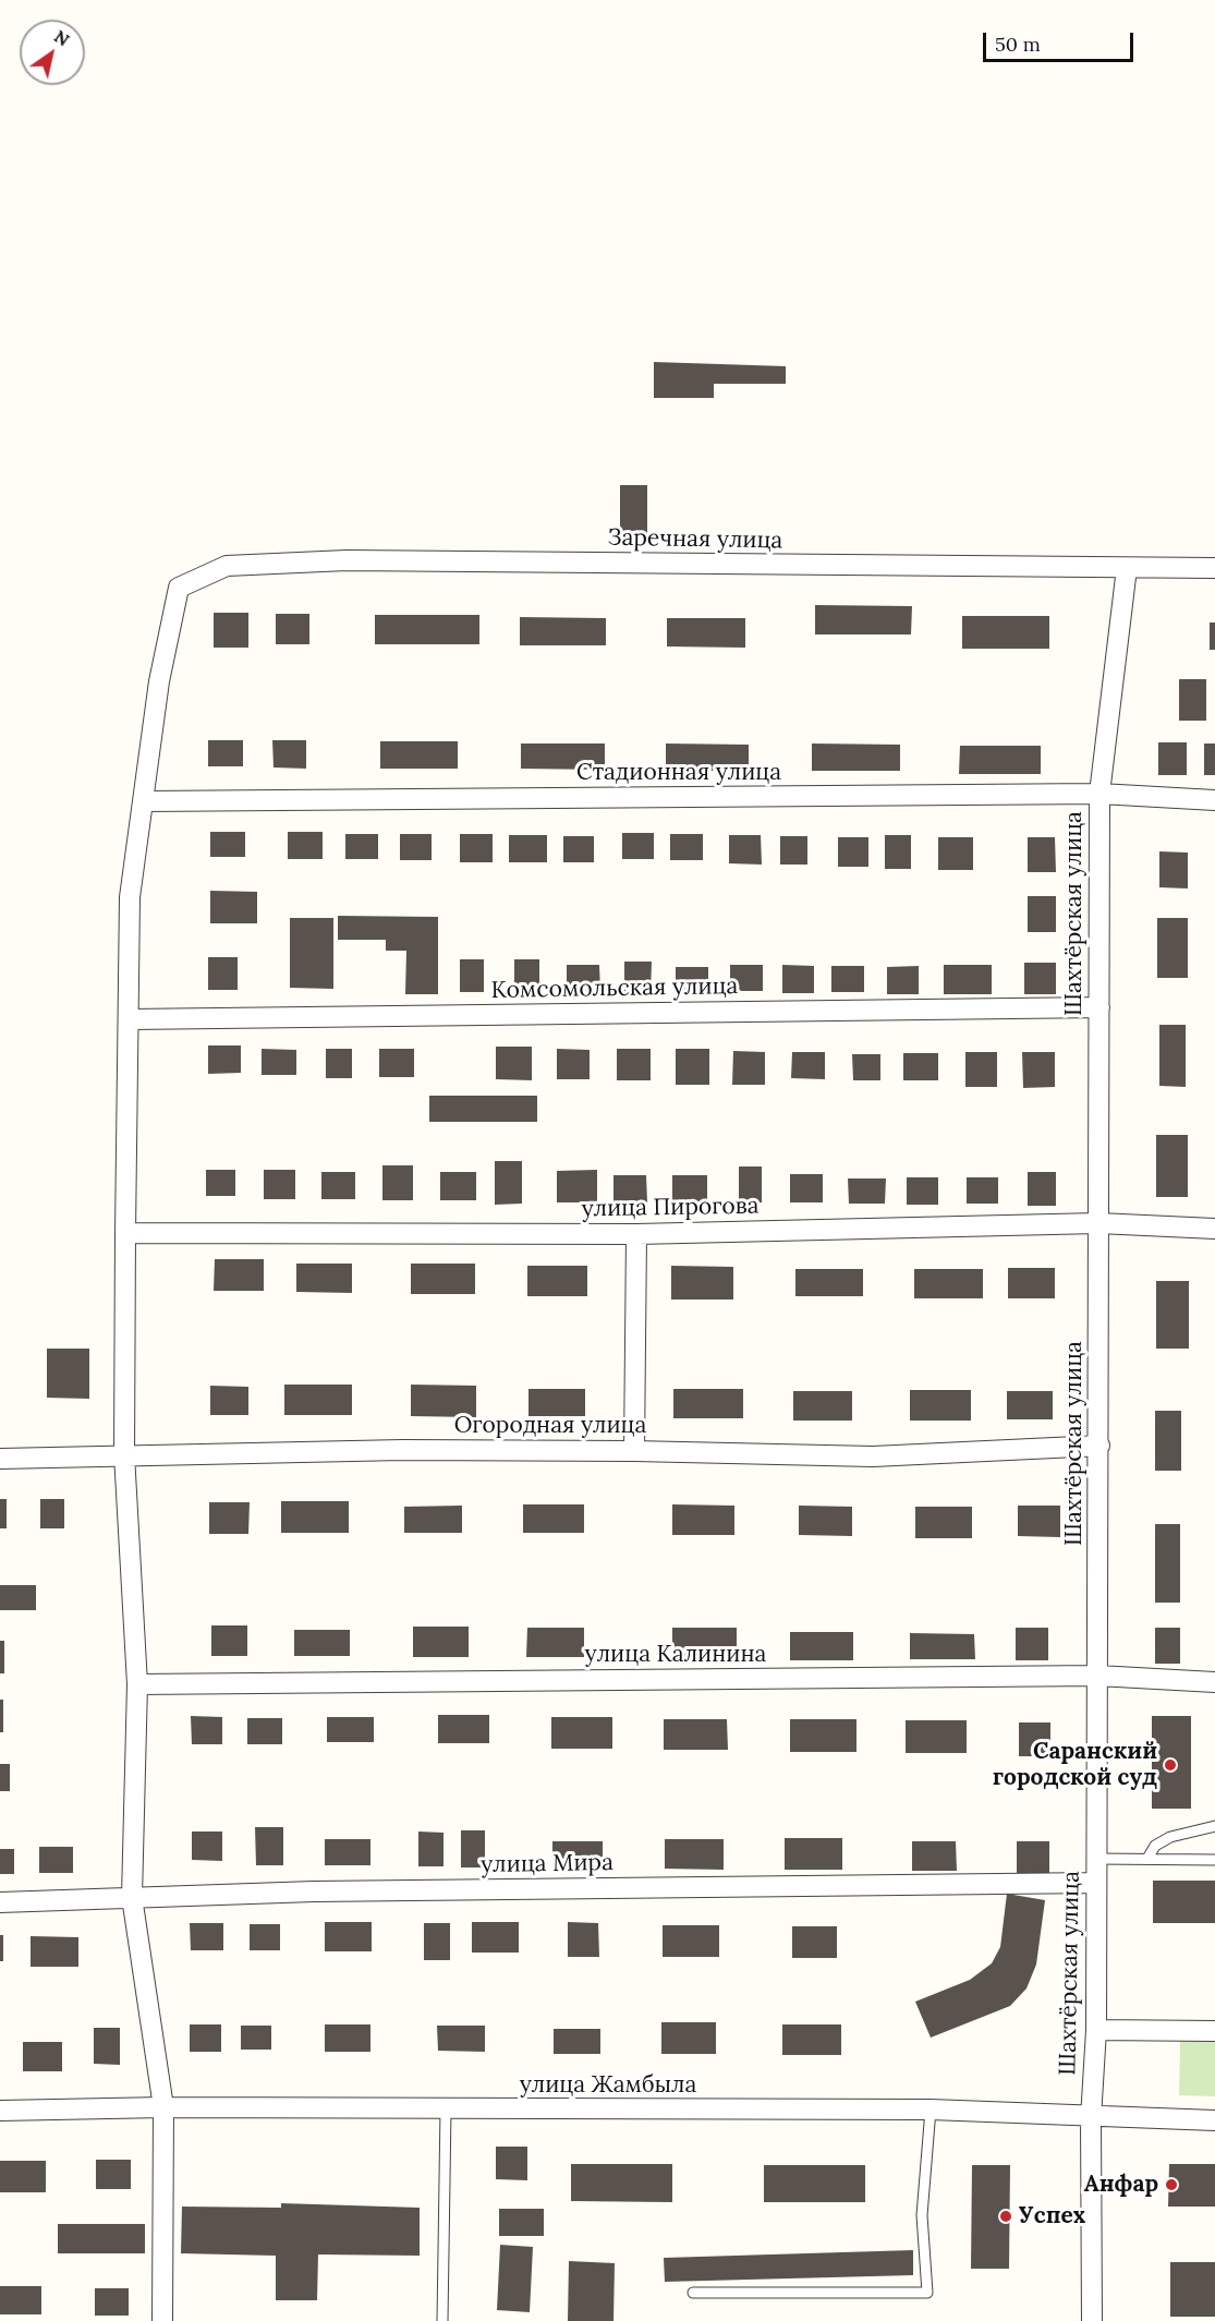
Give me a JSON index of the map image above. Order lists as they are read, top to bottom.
{
  "streets": {
    "street": [
      "Заречная улица",
      "Стадионная улица",
      "Шахтёрская улица",
      "Комсомольская улица",
      "улица Пирогова",
      "Огородная улица",
      "улица Калинина",
      "улица Мира",
      "улица Жамбыла"
    ]
  },
  "crossings": [
    ["Заречная улица", "Стадионная улица"],
    ["Заречная улица", "Шахтёрская улица"],
    ["Стадионная улица", "Шахтёрская улица"],
    ["Шахтёрская улица", "Комсомольская улица"],
    ["Шахтёрская улица", "улица Пирогова"],
    ["Шахтёрская улица", "Огородная улица"],
    ["Шахтёрская улица", "улица Калинина"],
    ["Шахтёрская улица", "улица Мира"],
    ["Шахтёрская улица", "улица Жамбыла"]
  ],
  "places": ["Саранский городской суд", "Анфар", "Успех"],
  "scale_bar": "50 m",
  "north": "top right"
}
